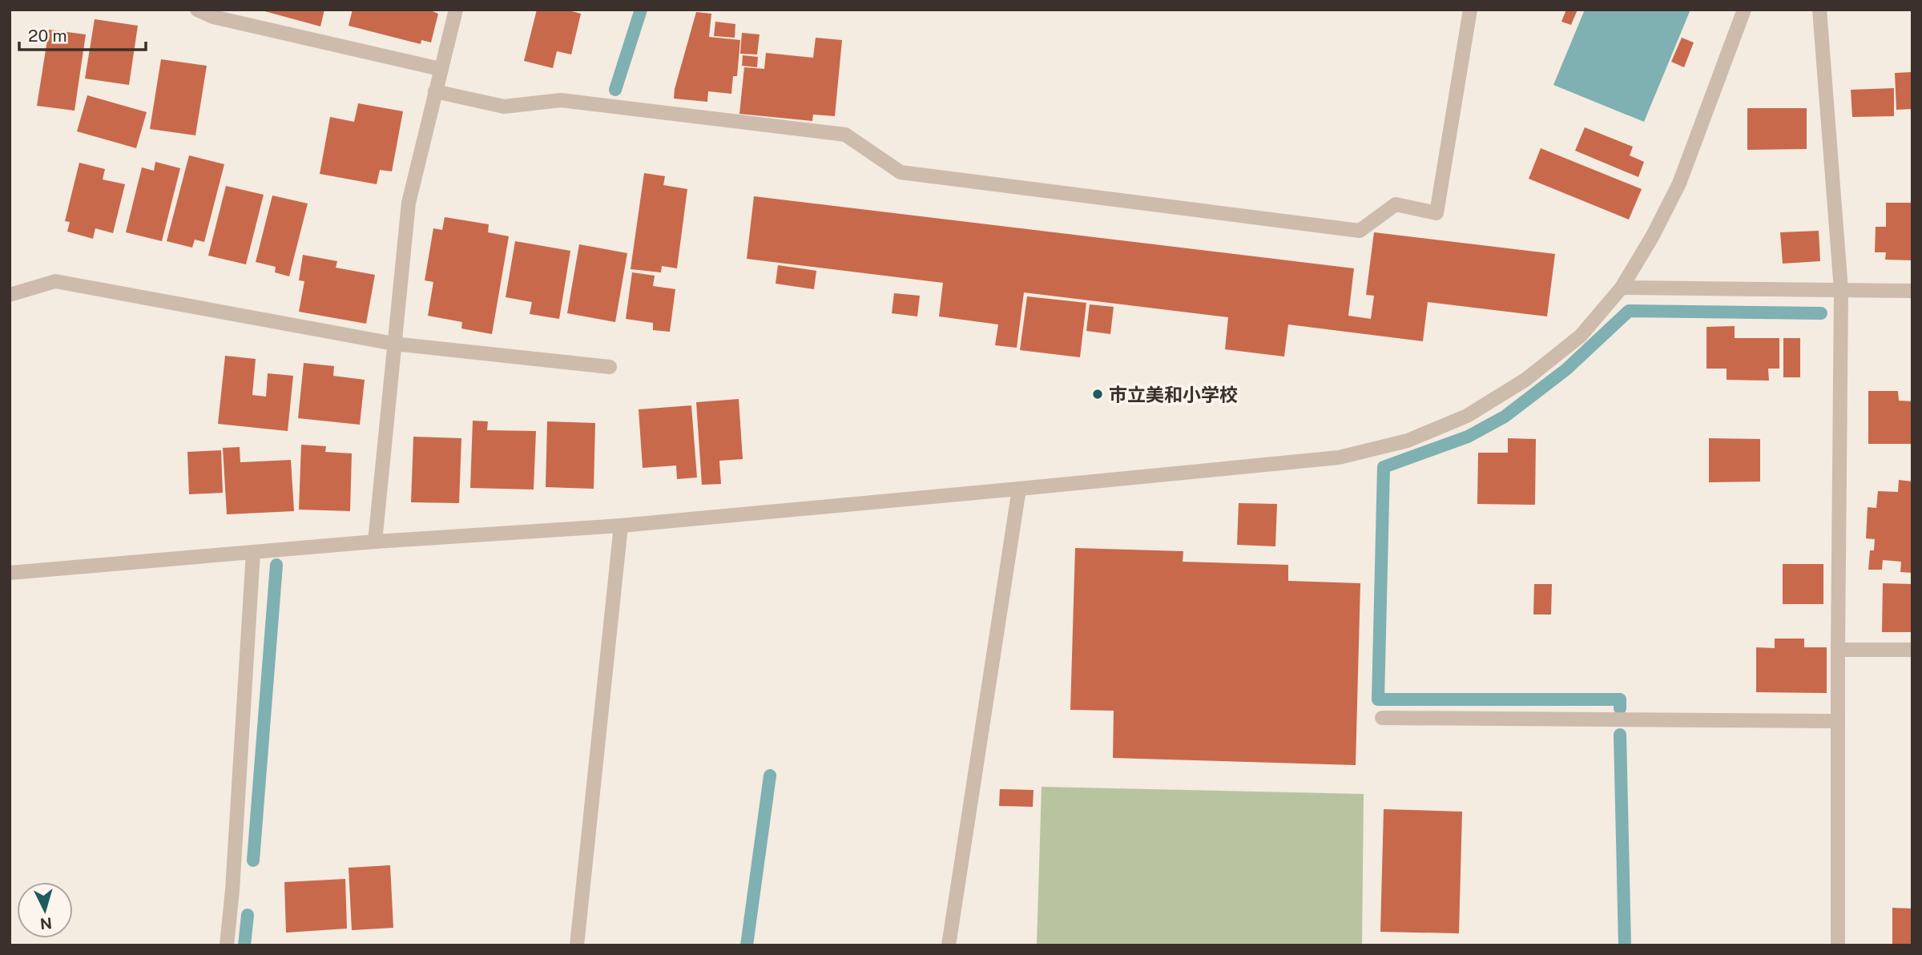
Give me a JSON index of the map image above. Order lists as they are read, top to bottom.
{
  "places": ["市立美和小学校"],
  "scale_bar": "20 m",
  "north": "bottom"
}
